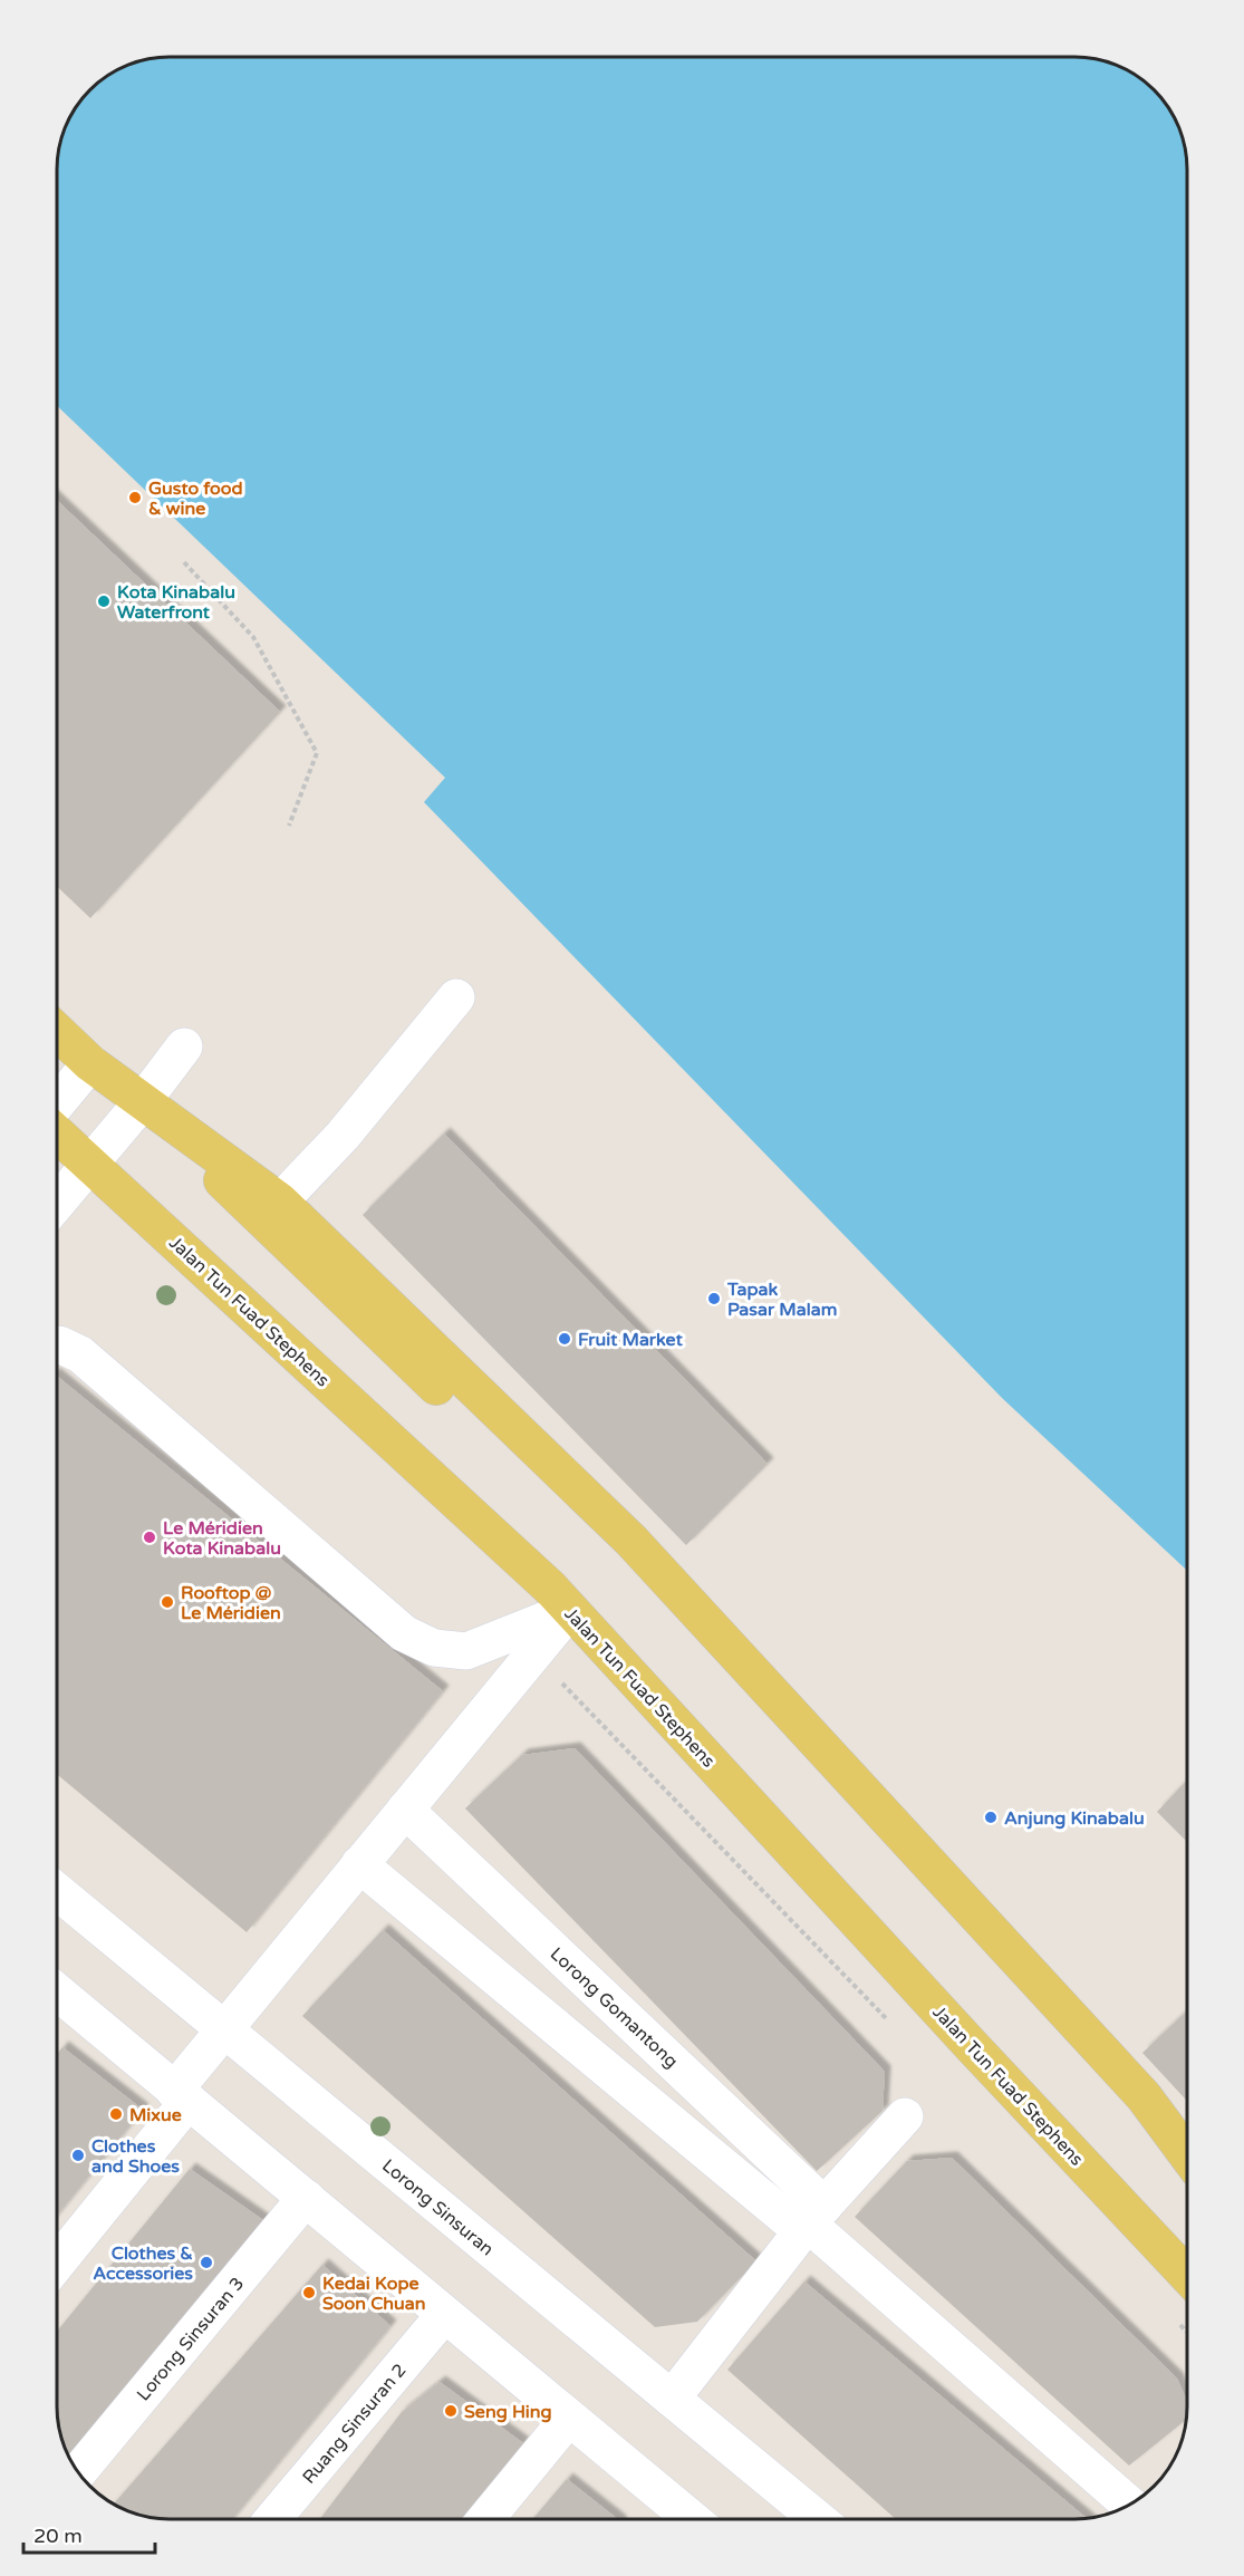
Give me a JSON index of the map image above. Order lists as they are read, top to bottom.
{
  "streets": {
    "main road": ["Jalan Tun Fuad Stephens"],
    "street": [
      "Lorong Gomantong",
      "Lorong Sinsuran",
      "Lorong Sinsuran 3",
      "Ruang Sinsuran 2"
    ]
  },
  "places": [
    "Gusto food & wine",
    "Kota Kinabalu Waterfront",
    "Tapak Pasar Malam",
    "Fruit Market",
    "Le Méridien Kota Kinabalu",
    "Rooftop @ Le Méridien",
    "Anjung Kinabalu",
    "Mixue",
    "Clothes and Shoes",
    "Clothes & Accessories",
    "Kedai Kope Soon Chuan",
    "Seng Hing"
  ],
  "scale_bar": "20 m"
}
